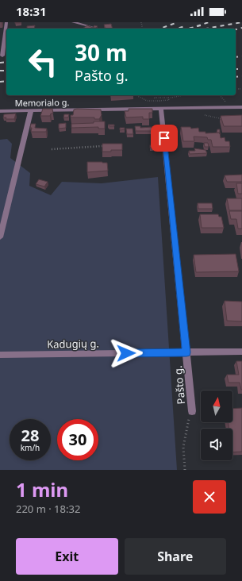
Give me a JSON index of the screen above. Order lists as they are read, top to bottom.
{
  "streets": {
    "street": ["Memorialo g.", "Kadugių g.", "Pašto g."]
  },
  "crossings": [
    ["Memorialo g.", "Pašto g."],
    ["Kadugių g.", "Pašto g."]
  ],
  "north": "top",
  "page": {
    "status": "18:31",
    "turn": ["30 m", "Pašto g."],
    "speed": "28 km/h",
    "limit": "30",
    "heading": ["1 min", "220 m · 18:32"],
    "buttons": ["Exit", "Share"]
  }
}
